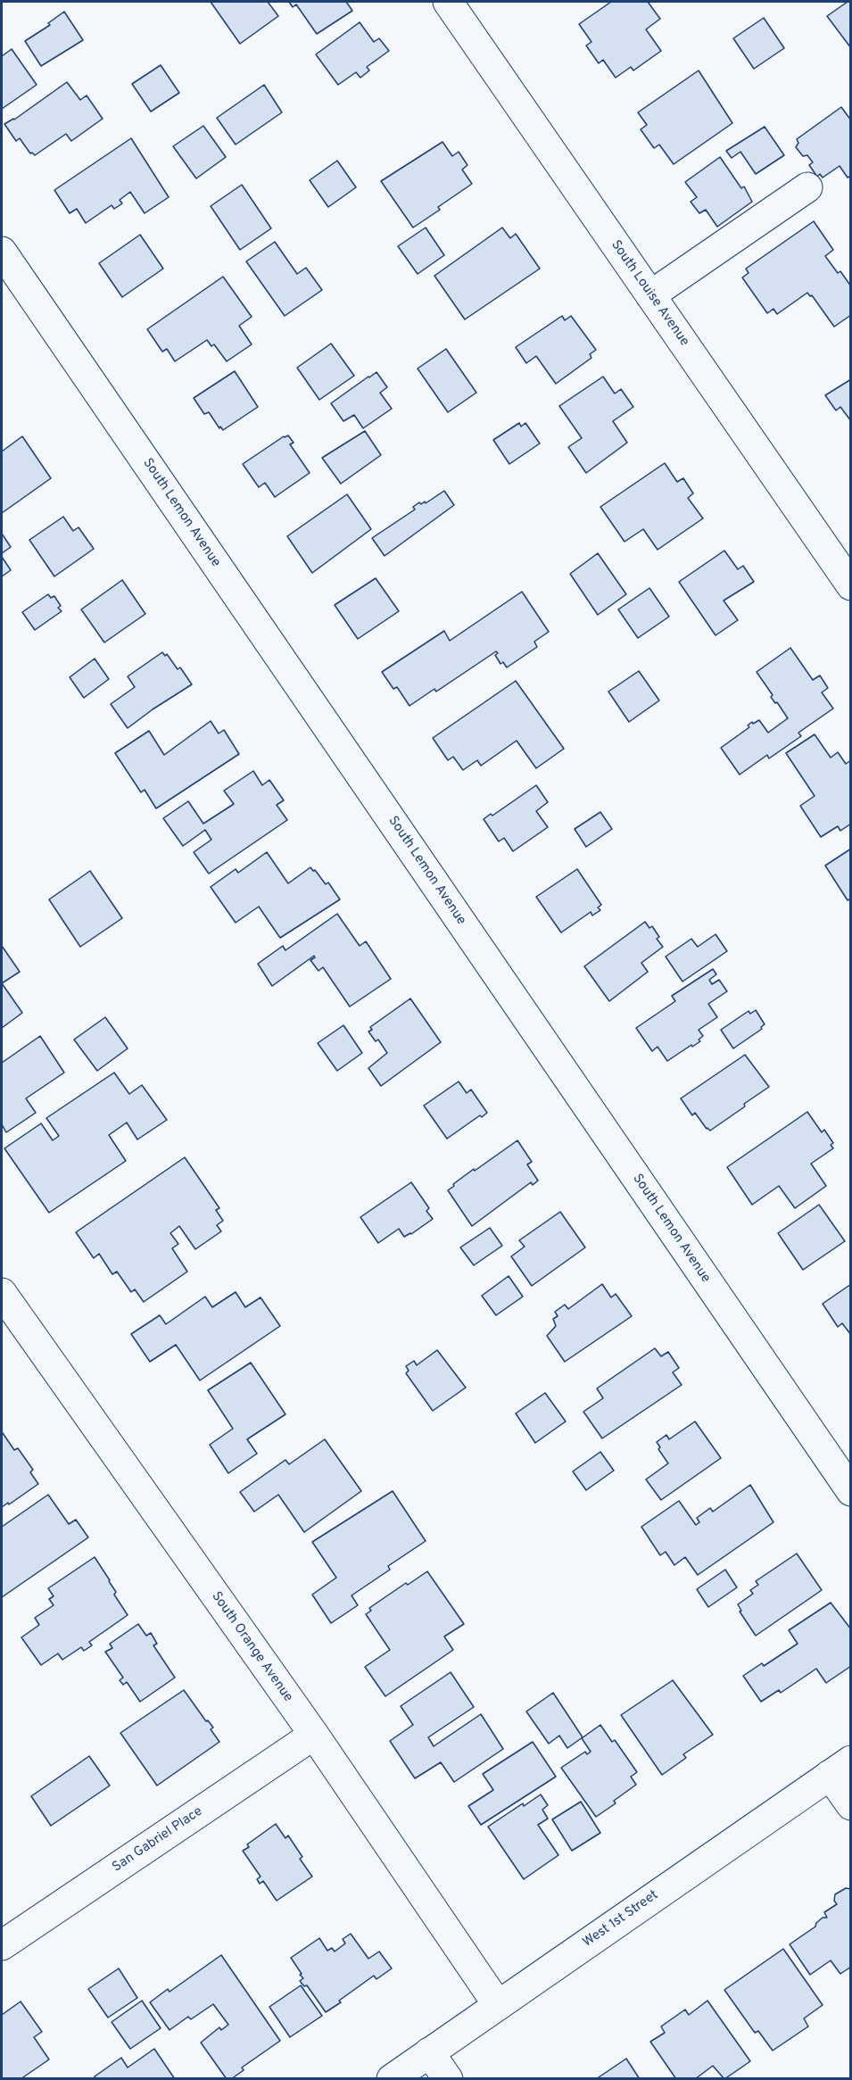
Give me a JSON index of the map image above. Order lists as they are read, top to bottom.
{
  "streets": {
    "street": [
      "South Louise Avenue",
      "South Lemon Avenue",
      "South Orange Avenue",
      "San Gabriel Place",
      "West 1st Street"
    ]
  },
  "crossings": [
    ["South Orange Avenue", "San Gabriel Place"],
    ["South Orange Avenue", "West 1st Street"]
  ]
}
